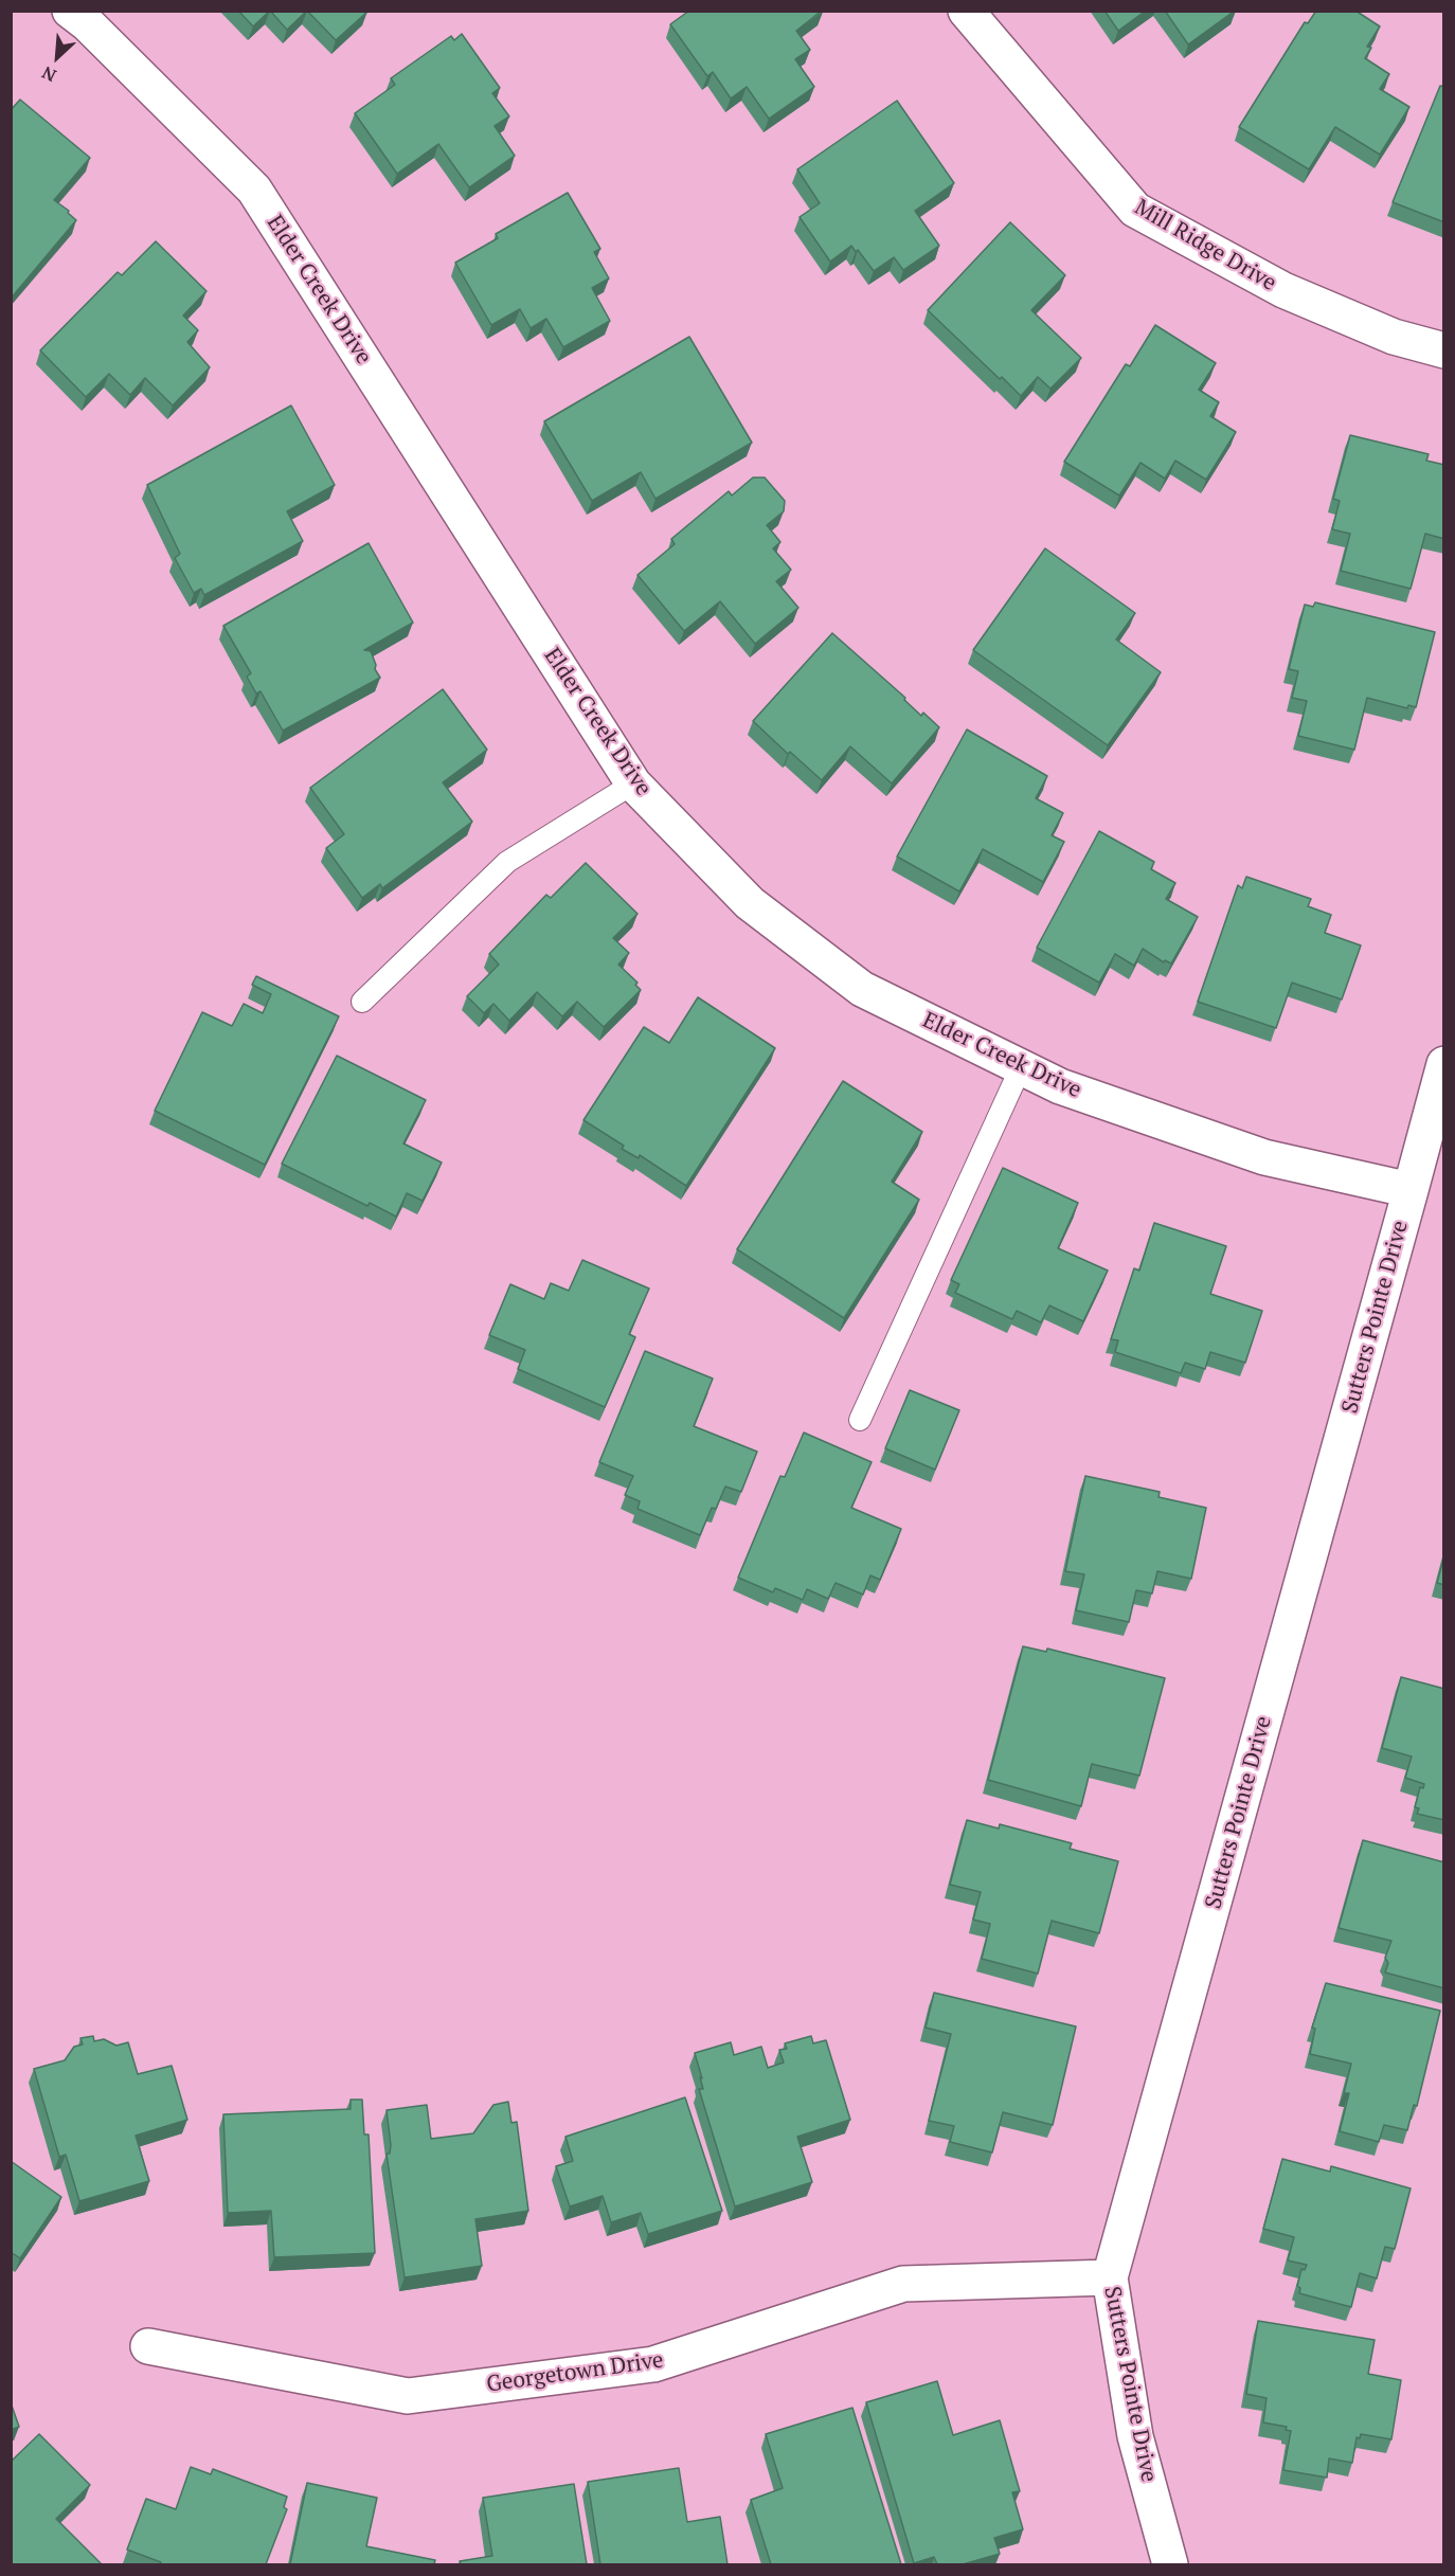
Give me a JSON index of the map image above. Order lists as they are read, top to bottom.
{
  "streets": {
    "street": [
      "Mill Ridge Drive",
      "Elder Creek Drive",
      "Sutters Pointe Drive",
      "Georgetown Drive"
    ]
  },
  "crossings": [
    ["Elder Creek Drive", "Sutters Pointe Drive"],
    ["Sutters Pointe Drive", "Georgetown Drive"]
  ],
  "north": "bottom left"
}
